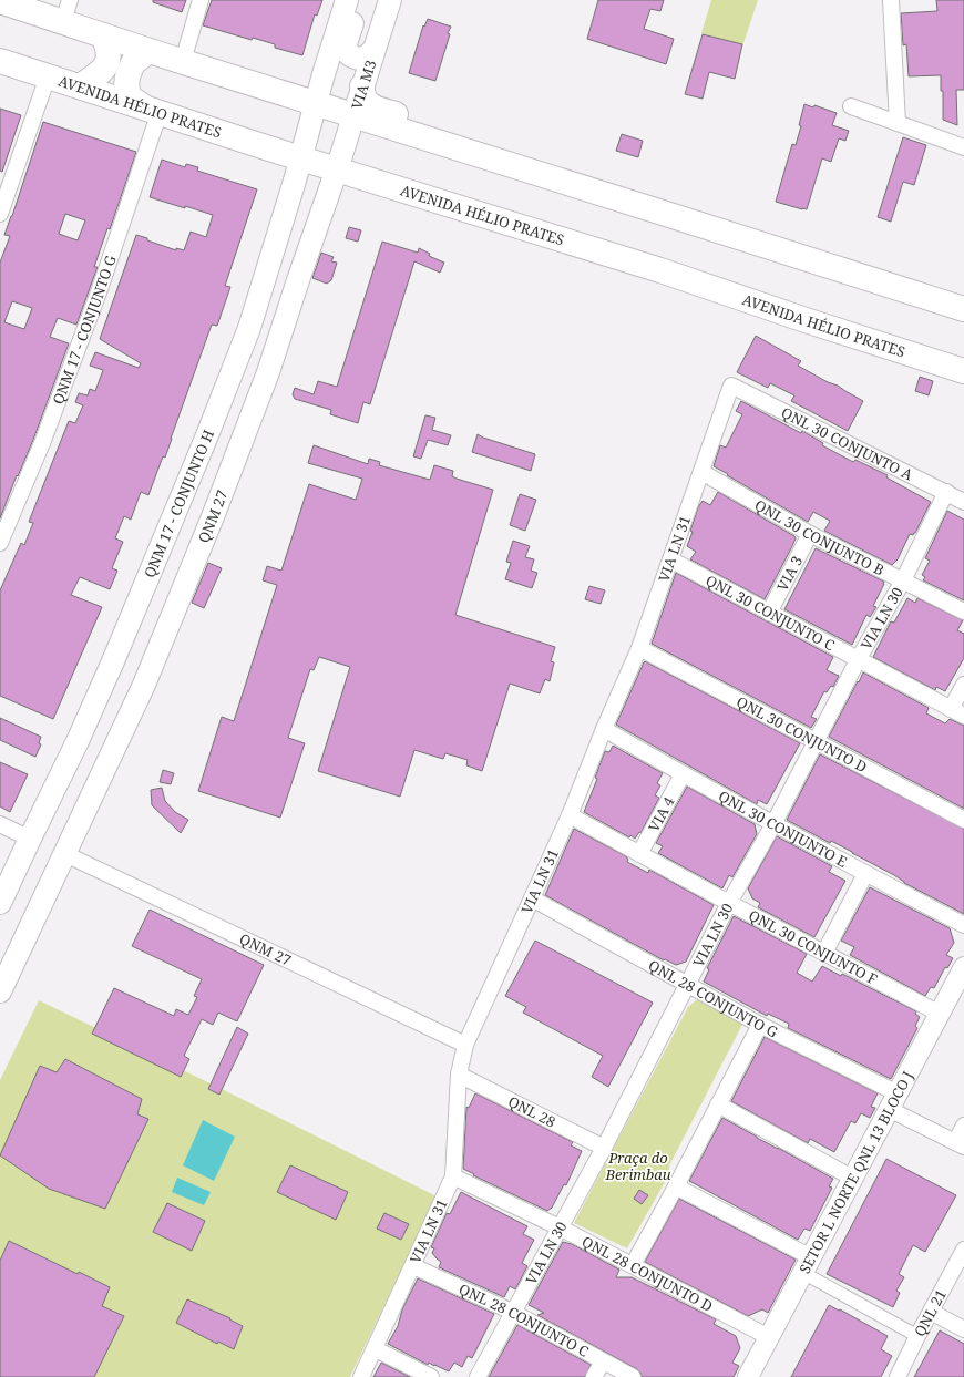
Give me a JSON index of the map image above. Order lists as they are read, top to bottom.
{
  "streets": {
    "main road": [
      "VIA M3",
      "AVENIDA HÉLIO PRATES",
      "QNM 17 - CONJUNTO H",
      "QNM 27"
    ],
    "street": [
      "QNM 17 - CONJUNTO G",
      "QNL 30 CONJUNTO A",
      "QNL 30 CONJUNTO B",
      "VIA LN 31",
      "VIA 3",
      "QNL 30 CONJUNTO C",
      "VIA LN 30",
      "QNL 30 CONJUNTO D",
      "VIA 4",
      "QNL 30 CONJUNTO E",
      "QNL 30 CONJUNTO F",
      "QNL 28 CONJUNTO G",
      "QNL 28",
      "SETOR L NORTE QNL 13 BLOCO J",
      "QNL 28 CONJUNTO D",
      "QNL 21",
      "QNL 28 CONJUNTO C"
    ]
  },
  "crossings": [
    ["VIA M3", "AVENIDA HÉLIO PRATES"],
    ["VIA M3", "QNM 27"],
    ["AVENIDA HÉLIO PRATES", "QNM 17 - CONJUNTO G"],
    ["AVENIDA HÉLIO PRATES", "QNM 17 - CONJUNTO H"],
    ["AVENIDA HÉLIO PRATES", "QNM 27"],
    ["QNL 30 CONJUNTO A", "VIA LN 31"],
    ["QNL 30 CONJUNTO A", "VIA LN 30"],
    ["QNM 27", "VIA LN 31"],
    ["QNL 30 CONJUNTO B", "VIA LN 31"],
    ["QNL 30 CONJUNTO B", "VIA 3"],
    ["QNL 30 CONJUNTO B", "VIA LN 30"],
    ["VIA LN 31", "QNL 30 CONJUNTO C"],
    ["VIA LN 31", "QNL 30 CONJUNTO D"],
    ["VIA LN 31", "QNL 30 CONJUNTO E"],
    ["VIA LN 31", "QNL 30 CONJUNTO F"],
    ["VIA LN 31", "QNL 28 CONJUNTO G"],
    ["VIA LN 31", "QNL 28"],
    ["VIA LN 31", "QNL 28 CONJUNTO D"],
    ["VIA LN 31", "QNL 28 CONJUNTO C"],
    ["VIA 3", "QNL 30 CONJUNTO C"],
    ["QNL 30 CONJUNTO C", "VIA LN 30"],
    ["VIA LN 30", "QNL 30 CONJUNTO D"],
    ["VIA LN 30", "QNL 30 CONJUNTO E"],
    ["VIA LN 30", "QNL 30 CONJUNTO F"],
    ["VIA LN 30", "QNL 28 CONJUNTO G"],
    ["VIA LN 30", "QNL 28"],
    ["VIA LN 30", "QNL 28 CONJUNTO D"],
    ["VIA LN 30", "QNL 28 CONJUNTO C"],
    ["VIA 4", "QNL 30 CONJUNTO E"],
    ["VIA 4", "QNL 30 CONJUNTO F"],
    ["QNL 30 CONJUNTO F", "SETOR L NORTE QNL 13 BLOCO J"],
    ["QNL 28 CONJUNTO G", "SETOR L NORTE QNL 13 BLOCO J"],
    ["SETOR L NORTE QNL 13 BLOCO J", "QNL 28 CONJUNTO D"]
  ],
  "parks": ["Praça do Berimbau"]
}
